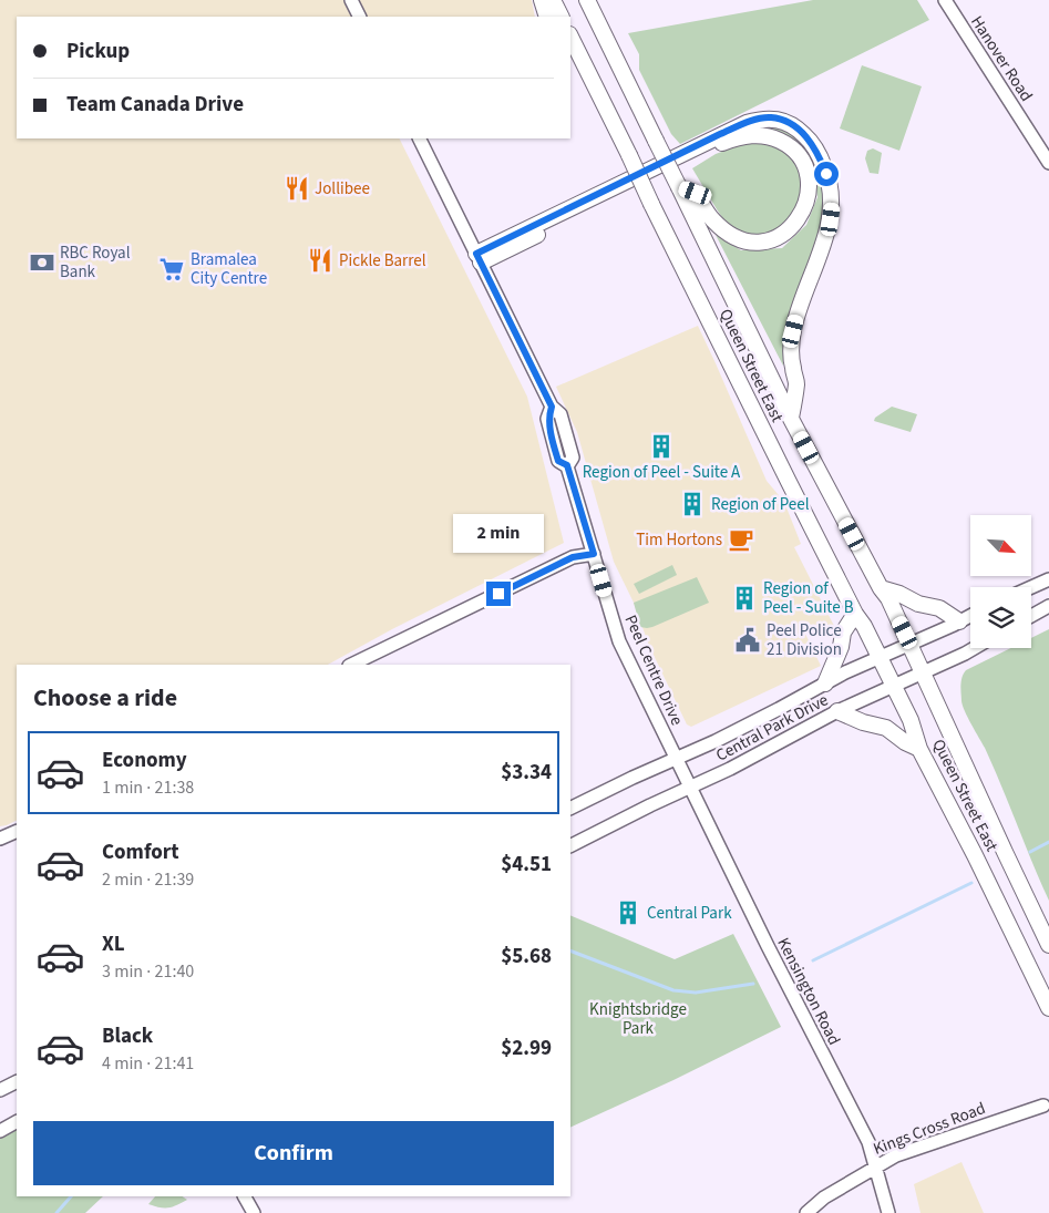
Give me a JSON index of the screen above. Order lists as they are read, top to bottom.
{
  "streets": {
    "main road": ["Queen Street East"],
    "street": [
      "Hanover Road",
      "Peel Centre Drive",
      "Central Park Drive",
      "Kensington Road",
      "Kings Cross Road"
    ]
  },
  "crossings": [
    ["Queen Street East", "Central Park Drive"],
    ["Peel Centre Drive", "Central Park Drive"],
    ["Peel Centre Drive", "Kensington Road"],
    ["Central Park Drive", "Kensington Road"],
    ["Kensington Road", "Kings Cross Road"]
  ],
  "parks": ["Knightsbridge Park"],
  "places": {
    "restaurant": ["Jollibee", "Pickle Barrel"],
    "bank": ["RBC Royal Bank"],
    "supermarket": ["Bramalea City Centre"],
    "building": [
      "Region of Peel - Suite A",
      "Region of Peel",
      "Region of Peel - Suite B",
      "Central Park"
    ],
    "cafe": ["Tim Hortons"],
    "public building": ["Peel Police 21 Division"]
  },
  "north": "bottom right",
  "page": {
    "banner": ["Pickup", "Team Canada Drive"],
    "bubble": "2 min",
    "heading": "Choose a ride",
    "list": [
      {
        "name": "Economy",
        "note": "1 min · 21:38",
        "value": "$3.34"
      },
      {
        "name": "Comfort",
        "note": "2 min · 21:39",
        "value": "$4.51"
      },
      {
        "name": "XL",
        "note": "3 min · 21:40",
        "value": "$5.68"
      },
      {
        "name": "Black",
        "note": "4 min · 21:41",
        "value": "$2.99"
      }
    ],
    "buttons": "Confirm"
  }
}
